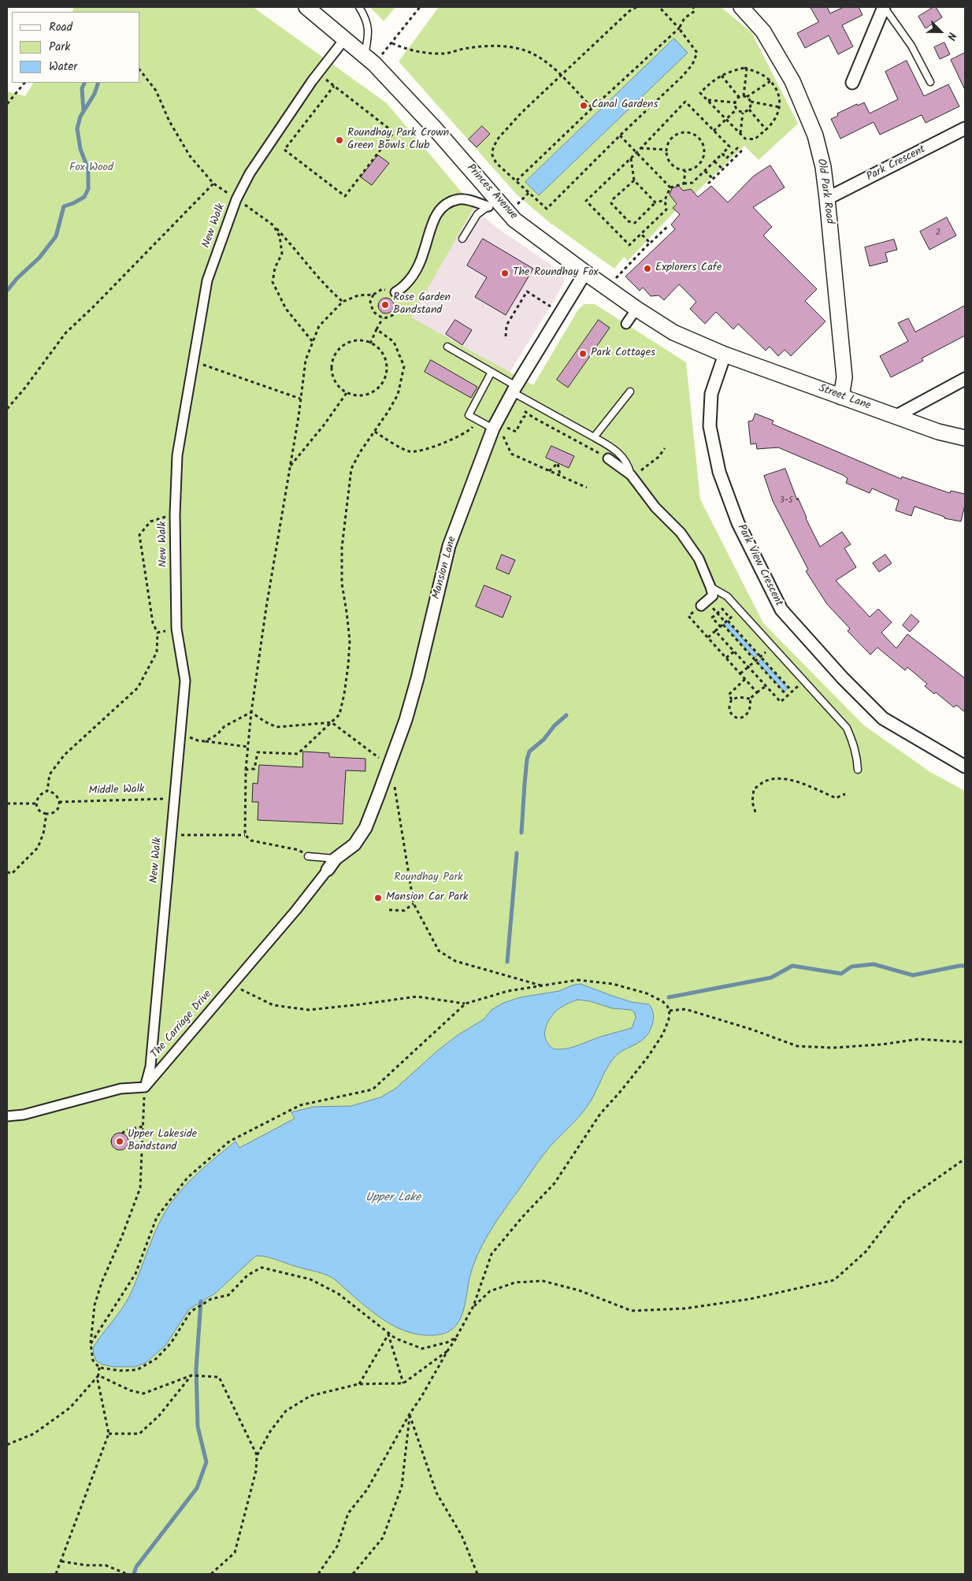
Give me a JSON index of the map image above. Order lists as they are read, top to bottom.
{
  "streets": {
    "street": [
      "Park Crescent",
      "Old Park Road",
      "Princes Avenue",
      "New Walk",
      "Street Lane",
      "Park View Crescent",
      "Mansion Lane",
      "The Carriage Drive"
    ],
    "path": ["Middle Walk"]
  },
  "crossings": [
    ["Park Crescent", "Old Park Road"],
    ["Old Park Road", "Street Lane"],
    ["Princes Avenue", "New Walk"],
    ["Princes Avenue", "Street Lane"],
    ["Princes Avenue", "Park View Crescent"],
    ["Princes Avenue", "Mansion Lane"],
    ["New Walk", "Middle Walk"],
    ["New Walk", "The Carriage Drive"],
    ["Street Lane", "Park View Crescent"],
    ["Mansion Lane", "The Carriage Drive"]
  ],
  "water": ["Upper Lake"],
  "parks": ["Fox Wood", "Roundhay Park"],
  "places": [
    "Canal Gardens",
    "Roundhay Park Crown Green Bowls Club",
    "Explorers Cafe",
    "The Roundhay Fox",
    "Rose Garden Bandstand",
    "Park Cottages",
    "Mansion Car Park",
    "Upper Lakeside Bandstand"
  ],
  "house_numbers": ["2", "3-5"],
  "legend": ["Road", "Park", "Water"],
  "north": "bottom right"
}
